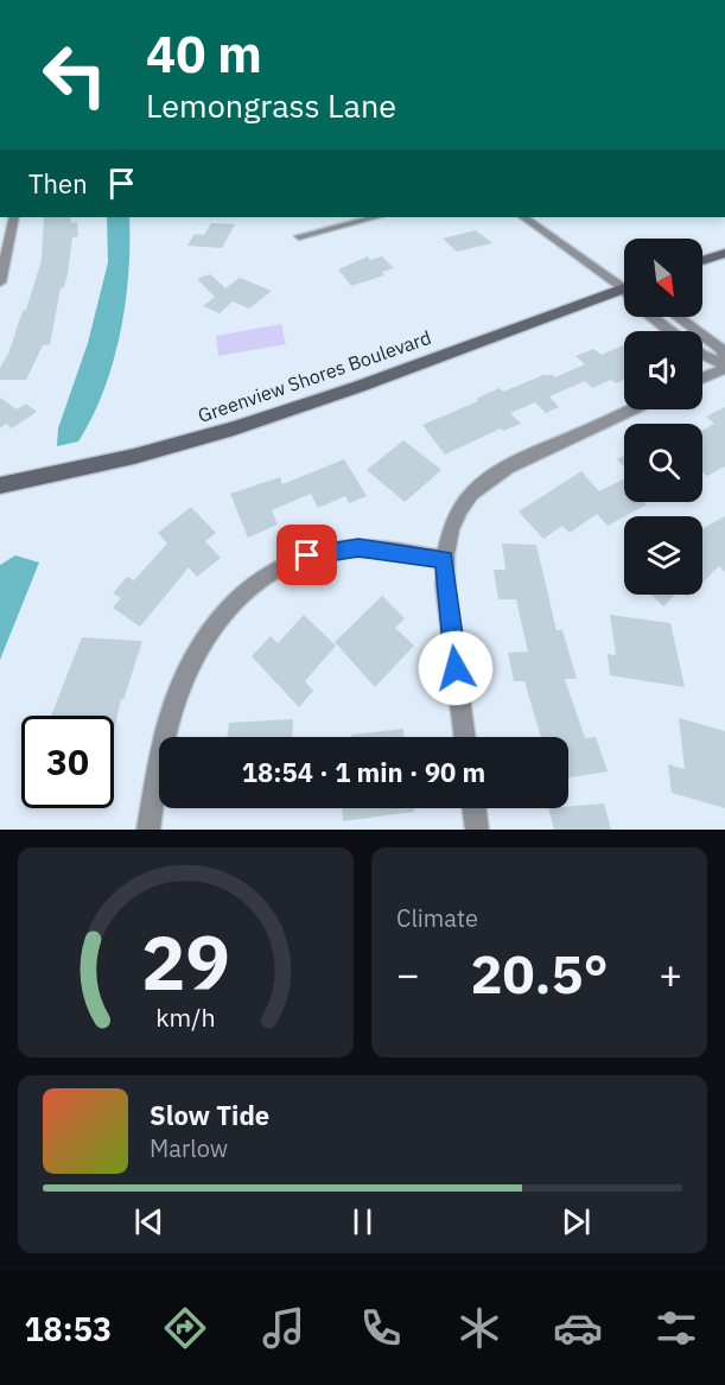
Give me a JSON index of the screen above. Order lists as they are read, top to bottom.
{
  "streets": {
    "street": ["Greenview Shores Boulevard"]
  },
  "north": "bottom right",
  "page": {
    "turn": ["40 m", "Lemongrass Lane"],
    "then": "Then",
    "limit": "30",
    "trip": "18:54 · 1 min · 90 m",
    "tile": "Climate",
    "heat": ["−", "20.5°", "+"],
    "song": ["Slow Tide", "Marlow"],
    "tabs": "18:53",
    "gauge": ["29", "km/h"]
  }
}
